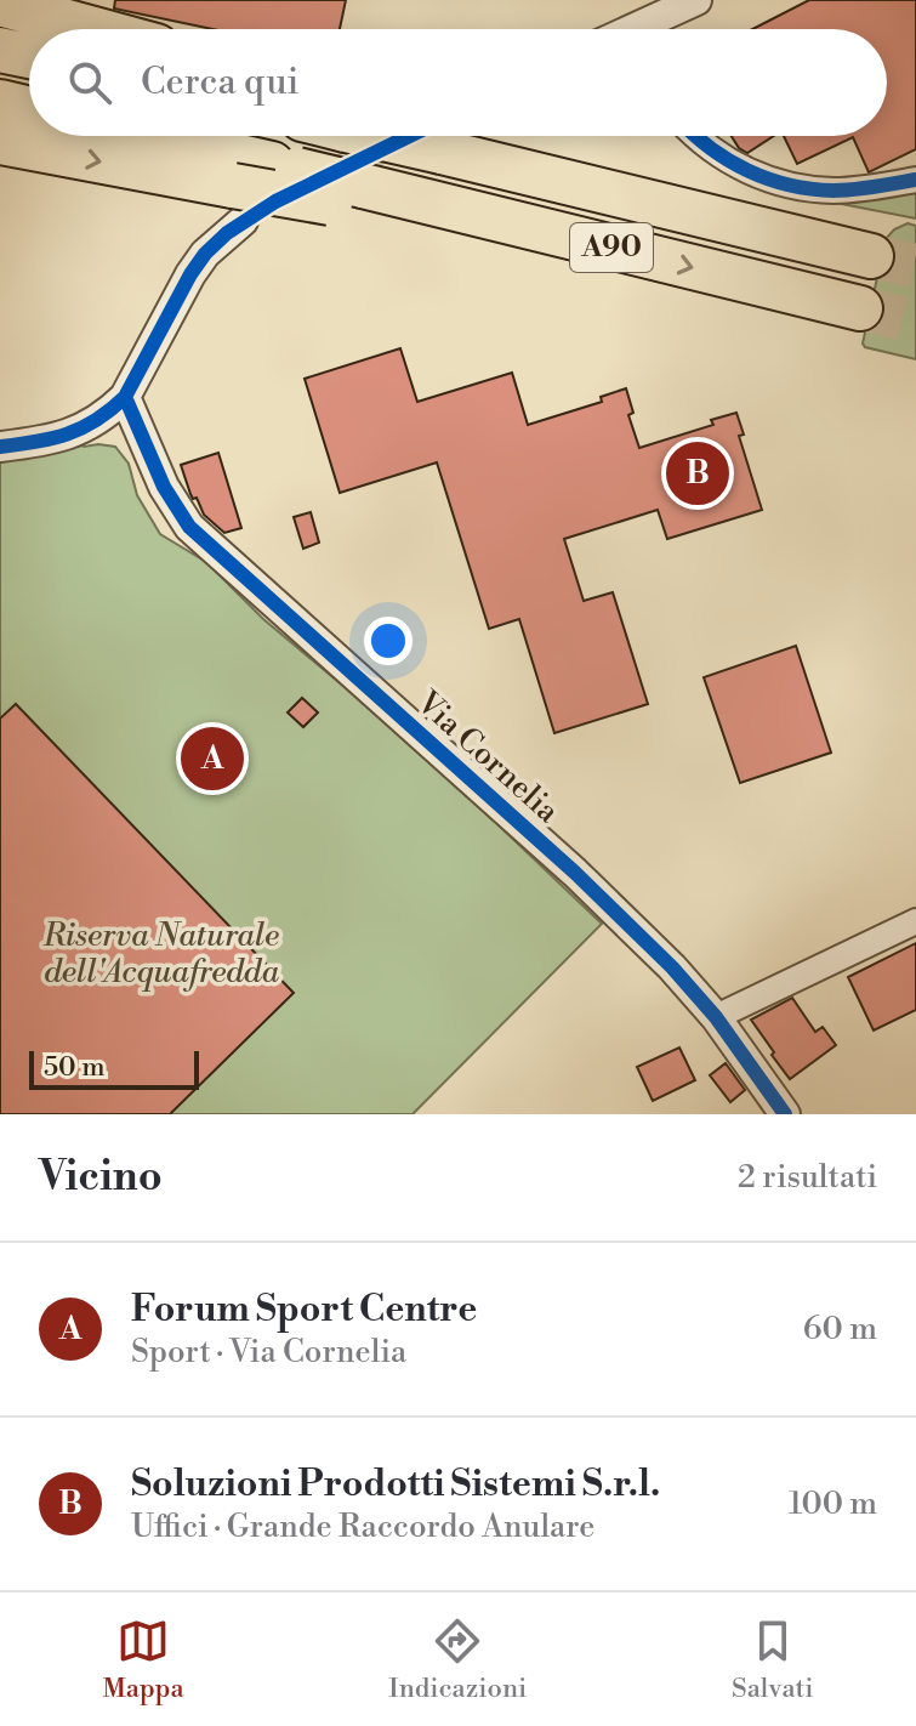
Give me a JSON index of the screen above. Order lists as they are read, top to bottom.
{
  "streets": {
    "highway": ["A90"],
    "street": ["Via Cornelia"]
  },
  "parks": ["Riserva Naturale dell'Acquafredda"],
  "scale_bar": "50 m",
  "page": {
    "search": "Cerca qui",
    "pins": ["B", "A"],
    "scale": "50 m",
    "heading": ["Vicino", "2 risultati"],
    "list": [
      {
        "mark": "A",
        "name": "Forum Sport Centre",
        "note": "Sport · Via Cornelia",
        "value": "60 m"
      },
      {
        "mark": "B",
        "name": "Soluzioni Prodotti Sistemi S.r.l.",
        "note": "Uffici · Grande Raccordo Anulare",
        "value": "100 m"
      }
    ],
    "nav": ["Mappa", "Indicazioni", "Salvati"]
  }
}
